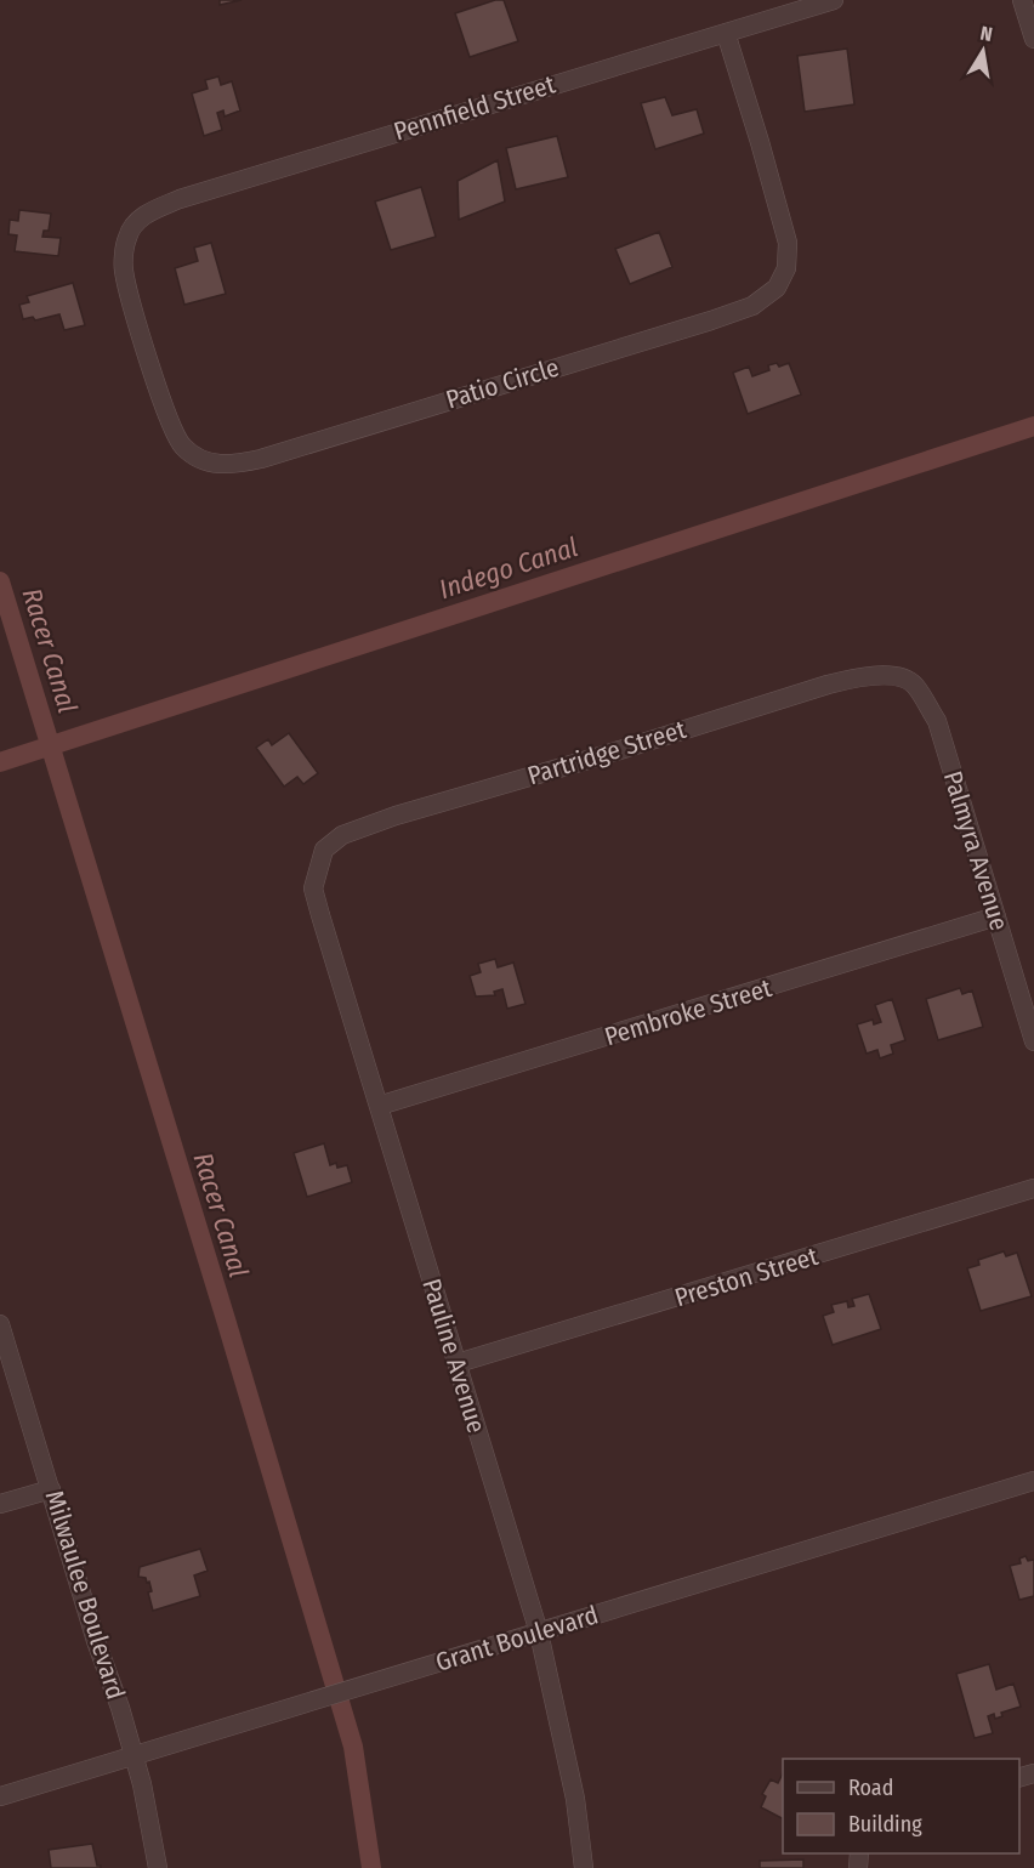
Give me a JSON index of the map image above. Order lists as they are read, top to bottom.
{
  "streets": {
    "street": [
      "Pennfield Street",
      "Patio Circle",
      "Partridge Street",
      "Palmyra Avenue",
      "Pembroke Street",
      "Preston Street",
      "Pauline Avenue",
      "Milwaulee Boulevard",
      "Grant Boulevard"
    ]
  },
  "crossings": [
    ["Pennfield Street", "Patio Circle"],
    ["Partridge Street", "Palmyra Avenue"],
    ["Partridge Street", "Pauline Avenue"],
    ["Palmyra Avenue", "Pembroke Street"],
    ["Pembroke Street", "Pauline Avenue"],
    ["Preston Street", "Pauline Avenue"],
    ["Pauline Avenue", "Grant Boulevard"],
    ["Milwaulee Boulevard", "Grant Boulevard"]
  ],
  "water": ["Indego Canal", "Racer Canal"],
  "legend": ["Road", "Building"],
  "north": "top"
}
